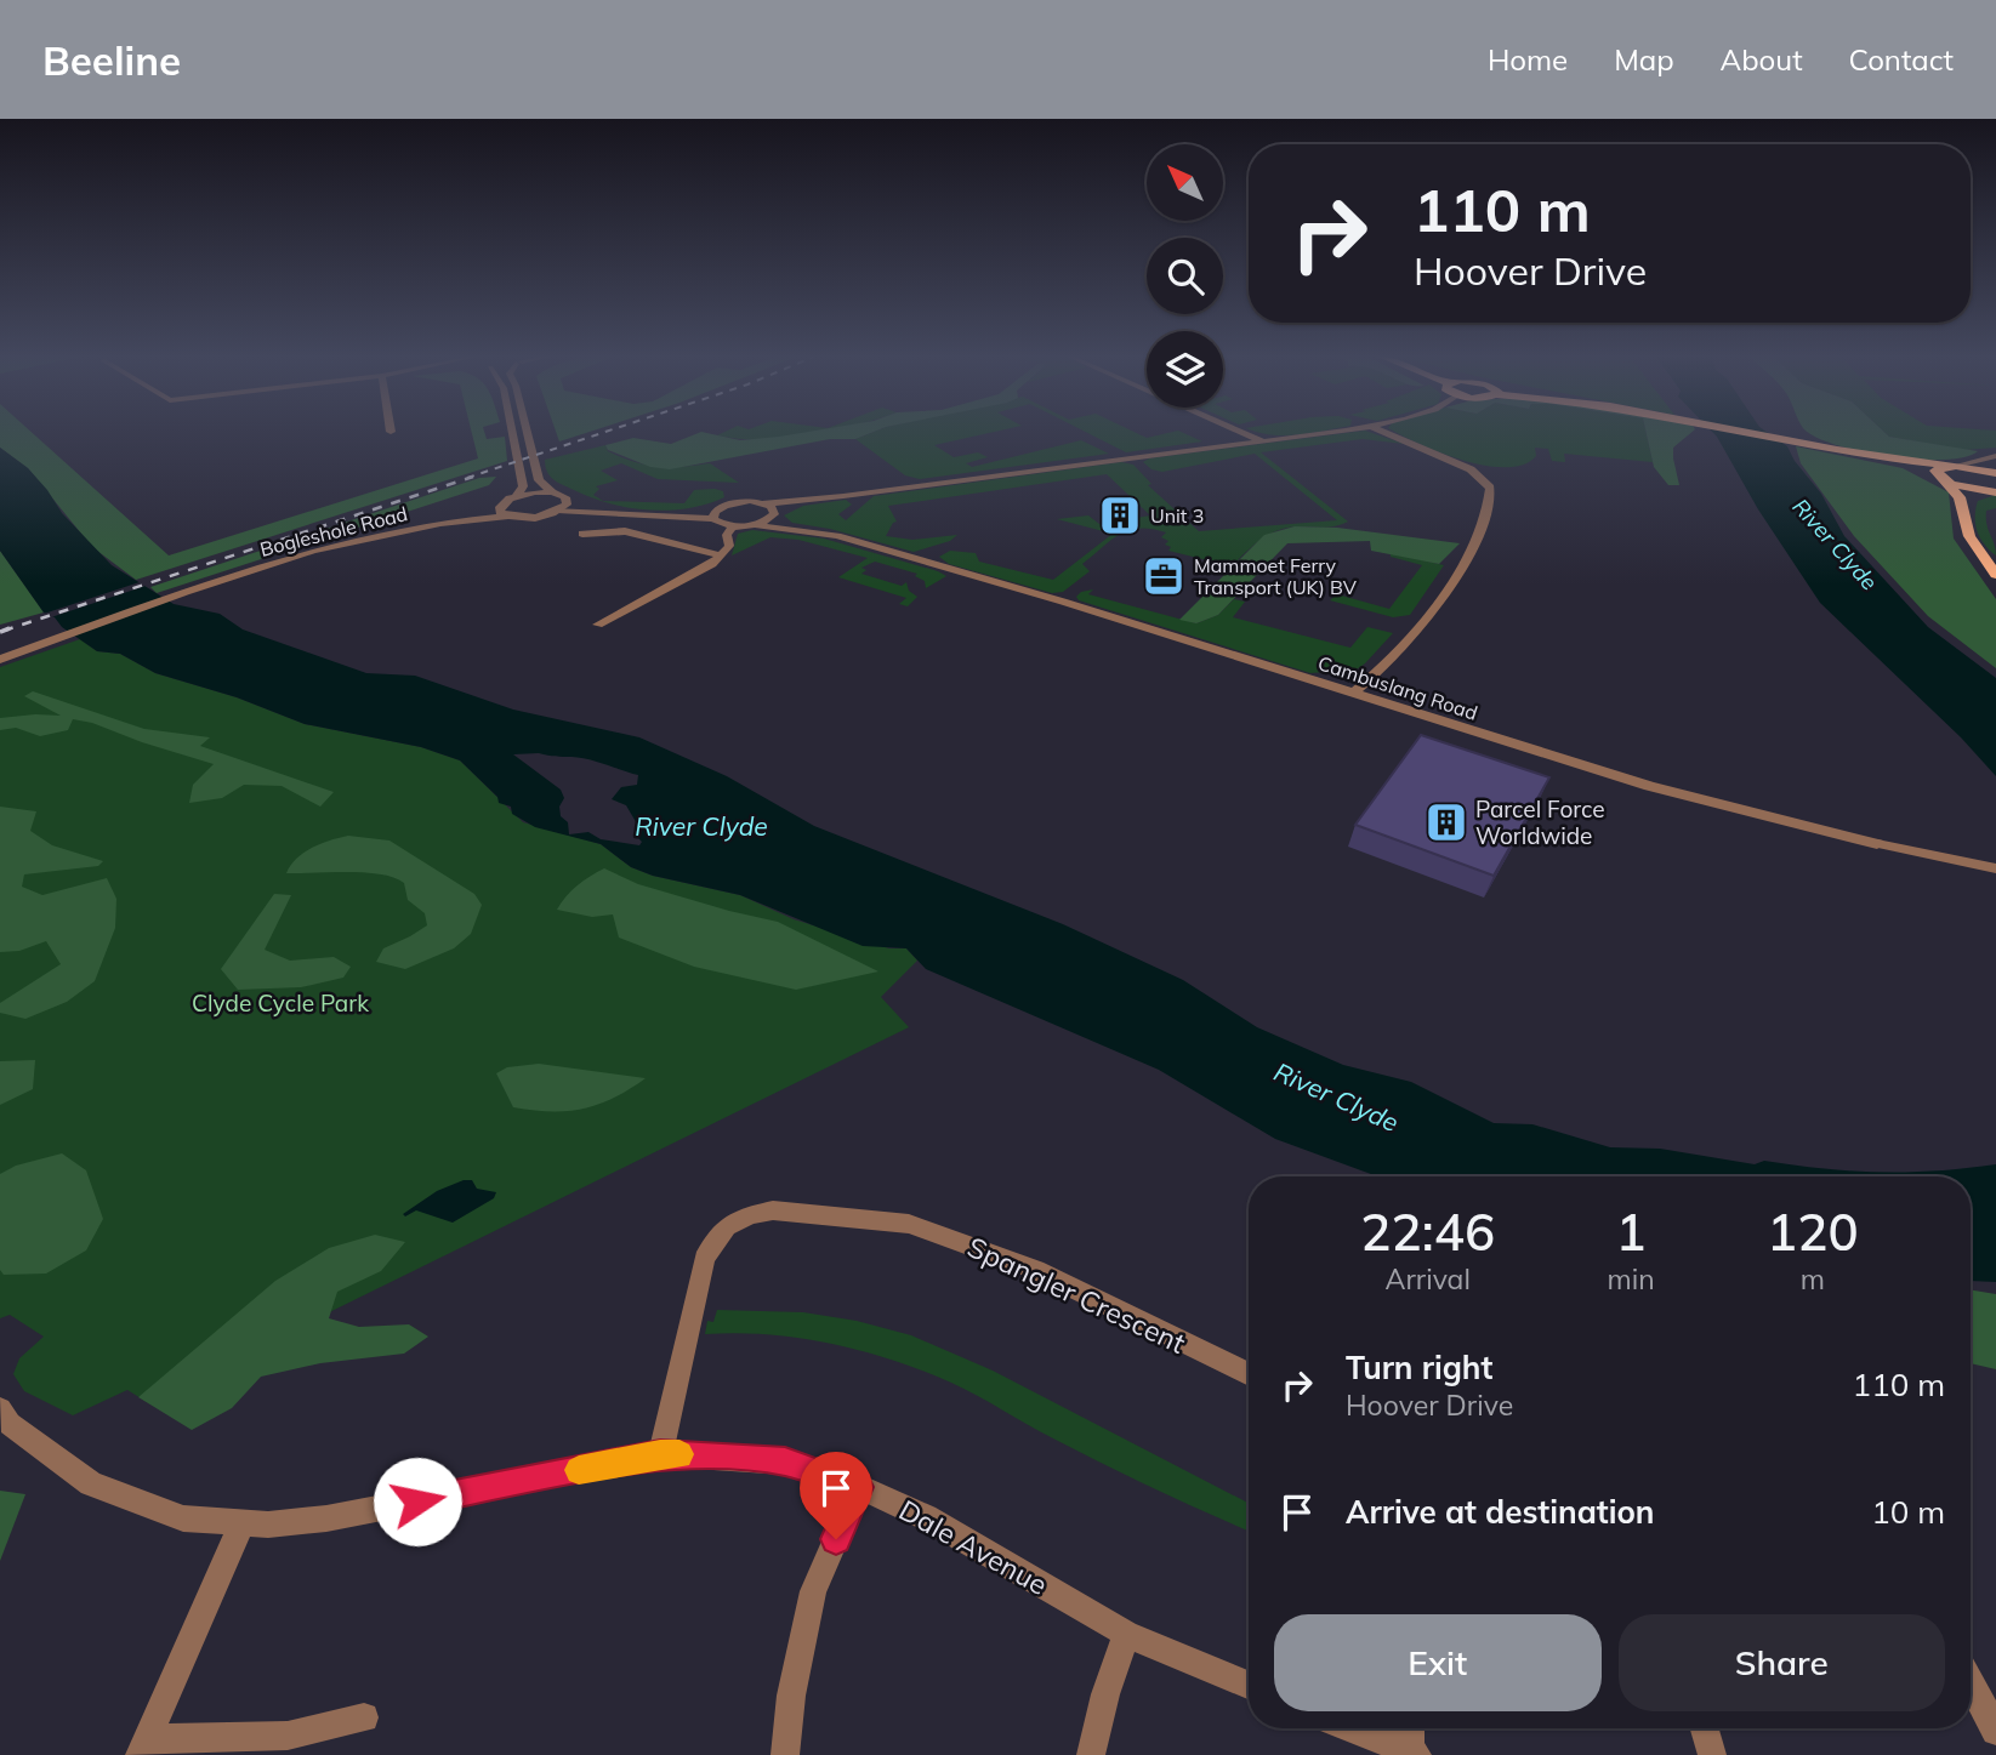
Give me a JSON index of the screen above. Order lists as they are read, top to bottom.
{
  "streets": {
    "street": [
      "Bogleshole Road",
      "Cambuslang Road",
      "Spangler Crescent",
      "Dale Avenue"
    ]
  },
  "crossings": [
    ["Spangler Crescent", "Dale Avenue"]
  ],
  "water": ["River Clyde"],
  "parks": ["Clyde Cycle Park"],
  "places": {
    "building": ["Unit 3", "Parcel Force Worldwide"],
    "office": ["Mammoet Ferry Transport (UK) BV"]
  },
  "north": "top left",
  "page": {
    "header": "Beeline",
    "nav": [
      "Home",
      "Map",
      "About",
      "Contact"
    ],
    "turn": ["110 m", "Hoover Drive"],
    "eta": [
      "22:46",
      "Arrival",
      "1",
      "min",
      "120",
      "m"
    ],
    "list": [
      {
        "name": "Turn right",
        "note": "Hoover Drive",
        "value": "110 m"
      },
      {
        "name": "Arrive at destination",
        "value": "10 m"
      }
    ],
    "buttons": ["Exit", "Share"]
  }
}
